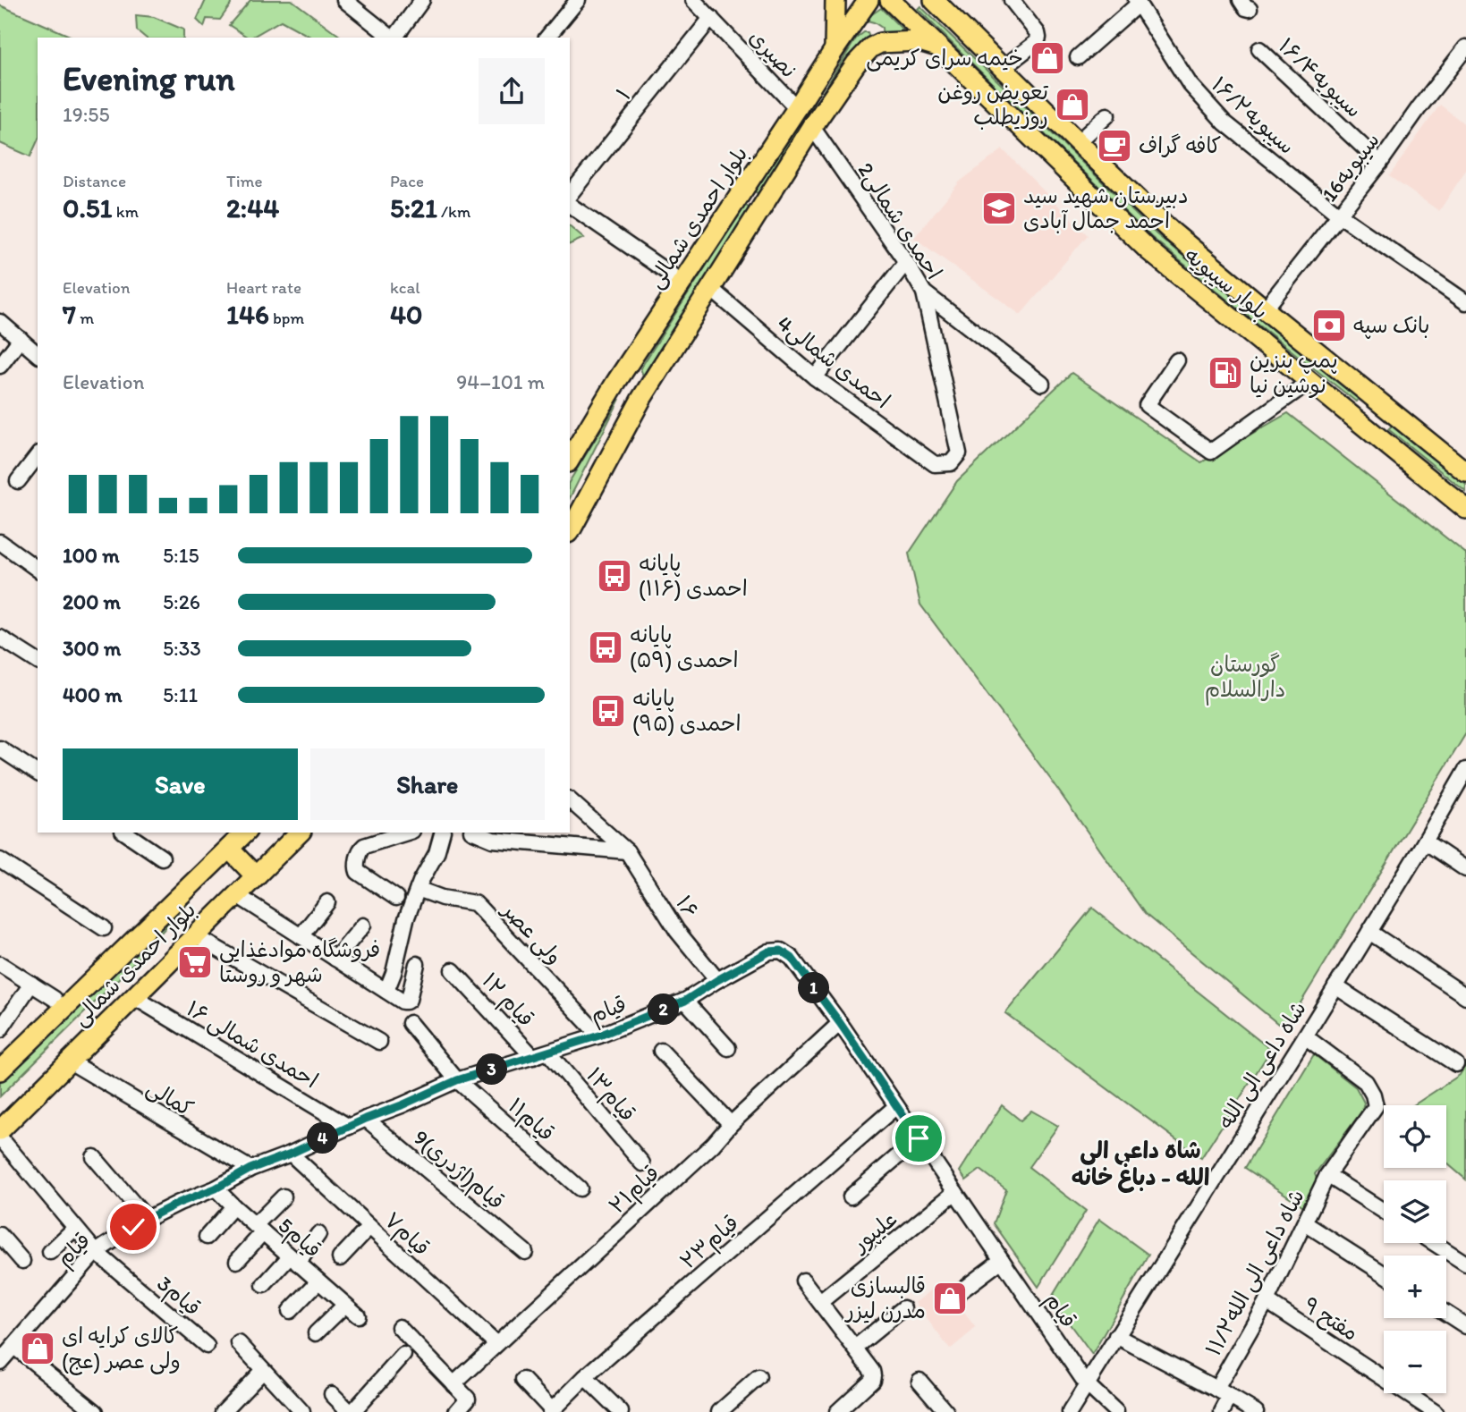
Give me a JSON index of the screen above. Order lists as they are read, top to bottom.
{
  "streets": {
    "main road": ["بلوار احمدی شمالی", "بلوار سیبویه"],
    "street": [
      "نصیری",
      "سیبویه۱۶/۴",
      "۱",
      "سیبویه۱۶/۲",
      "سیبویه16",
      "2احمدی شمالی",
      "4احمدی شمالی",
      "۱۶",
      "ولی عصر",
      "قیام ۱۲",
      "قیام",
      "احمدی شمالی ۱۶",
      "شاه داعی الی الله",
      "قیام۱۳",
      "کمالی",
      "قیام۱۱",
      "قیام(اژدری)9",
      "قیام۲۱",
      "علیپور",
      "قیام۷",
      "قیام5",
      "قیام۲۳",
      "۱۱/۲شاه داعی الی الله",
      "قیام3",
      "مفتح ۹"
    ]
  },
  "crossings": [
    ["نصیری", "۱"],
    ["نصیری", "بلوار احمدی شمالی"],
    ["سیبویه۱۶/۴", "سیبویه16"],
    ["سیبویه۱۶/۲", "سیبویه16"],
    ["سیبویه16", "بلوار سیبویه"],
    ["بلوار احمدی شمالی", "احمدی شمالی ۱۶"],
    ["بلوار احمدی شمالی", "کمالی"],
    ["2احمدی شمالی", "4احمدی شمالی"],
    ["۱۶", "قیام"],
    ["ولی عصر", "قیام"],
    ["قیام ۱۲", "قیام"],
    ["قیام", "احمدی شمالی ۱۶"],
    ["قیام", "شاه داعی الی الله"],
    ["قیام", "قیام۱۳"],
    ["قیام", "کمالی"],
    ["قیام", "قیام۱۱"],
    ["قیام", "قیام(اژدری)9"],
    ["قیام", "قیام۲۱"],
    ["قیام", "علیپور"],
    ["قیام", "قیام۷"],
    ["قیام", "قیام5"],
    ["قیام", "قیام۲۳"],
    ["قیام", "قیام3"],
    ["شاه داعی الی الله", "۱۱/۲شاه داعی الی الله"],
    ["قیام۲۱", "قیام۷"],
    ["۱۱/۲شاه داعی الی الله", "مفتح ۹"]
  ],
  "districts": ["شاه داعی الی الله - دباغ خانه"],
  "parks": ["گورستان دارالسلام"],
  "places": {
    "shop": [
      "خیمه سرای کریمی",
      "تعویض روغن روزیطلب",
      "قالبسازی مدرن لیزر",
      "کالای کرایه ای ولی عصر (عج)"
    ],
    "cafe": ["کافه گراف"],
    "school or university": ["دبیرستان شهید سید احمد جمال آبادی"],
    "bank": ["بانک سپه"],
    "fuel station": ["پمپ بنزین نوشین نیا"],
    "bus stop": ["پایانه احمدی (۱۱۶)", "پایانه احمدی (۵۹)", "پایانه احمدی (۹۵)"],
    "supermarket": ["فروشگاه موادغذایی شهر و روستا"]
  },
  "page": {
    "heading": ["Evening run", "19:55"],
    "stats": [
      ["Distance", "0.51 km"],
      ["Time", "2:44"],
      ["Pace", "5:21 /km"],
      ["Elevation", "7 m"],
      ["Heart rate", "146 bpm"],
      ["kcal", "40"]
    ],
    "chart": ["Elevation", "94–101 m"],
    "list": [
      {
        "name": "100 m",
        "note": "5:15"
      },
      {
        "name": "200 m",
        "note": "5:26"
      },
      {
        "name": "300 m",
        "note": "5:33"
      },
      {
        "name": "400 m",
        "note": "5:11"
      }
    ],
    "buttons": ["Save", "Share"],
    "pins": [
      "1",
      "2",
      "3",
      "4"
    ],
    "map_buttons": ["+", "−"]
  }
}
